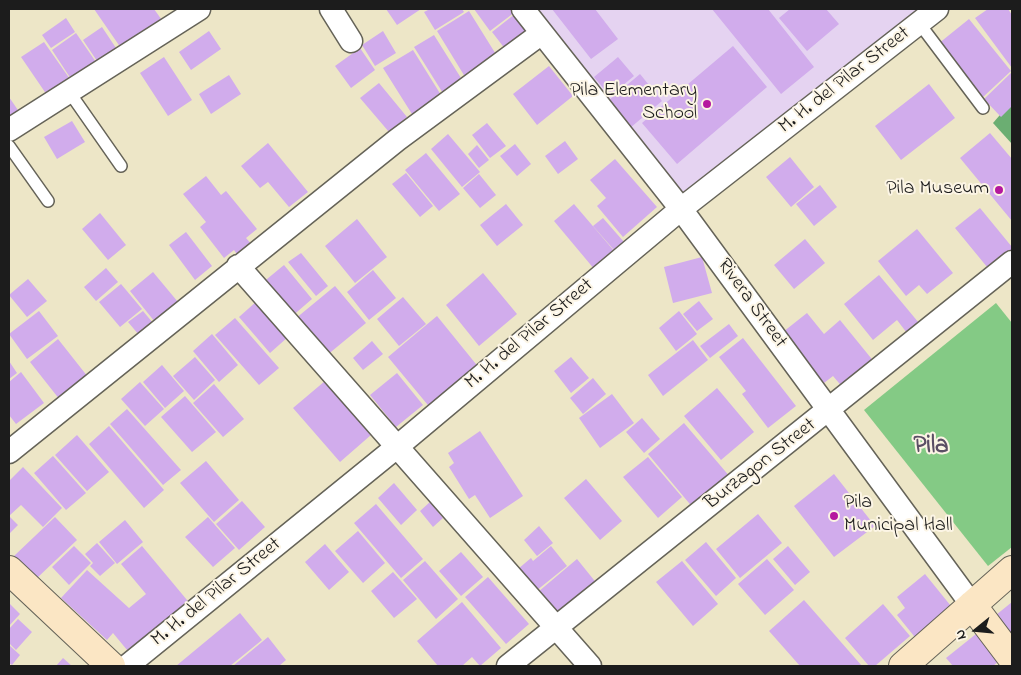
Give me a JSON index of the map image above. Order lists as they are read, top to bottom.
{
  "streets": {
    "street": ["M. H. del Pilar Street", "Rivera Street", "Burzagon Street"]
  },
  "crossings": [
    ["M. H. del Pilar Street", "Rivera Street"],
    ["Rivera Street", "Burzagon Street"]
  ],
  "districts": ["Pila"],
  "places": ["Pila Elementary School", "Pila Museum", "Pila Municipal Hall"],
  "north": "left"
}
